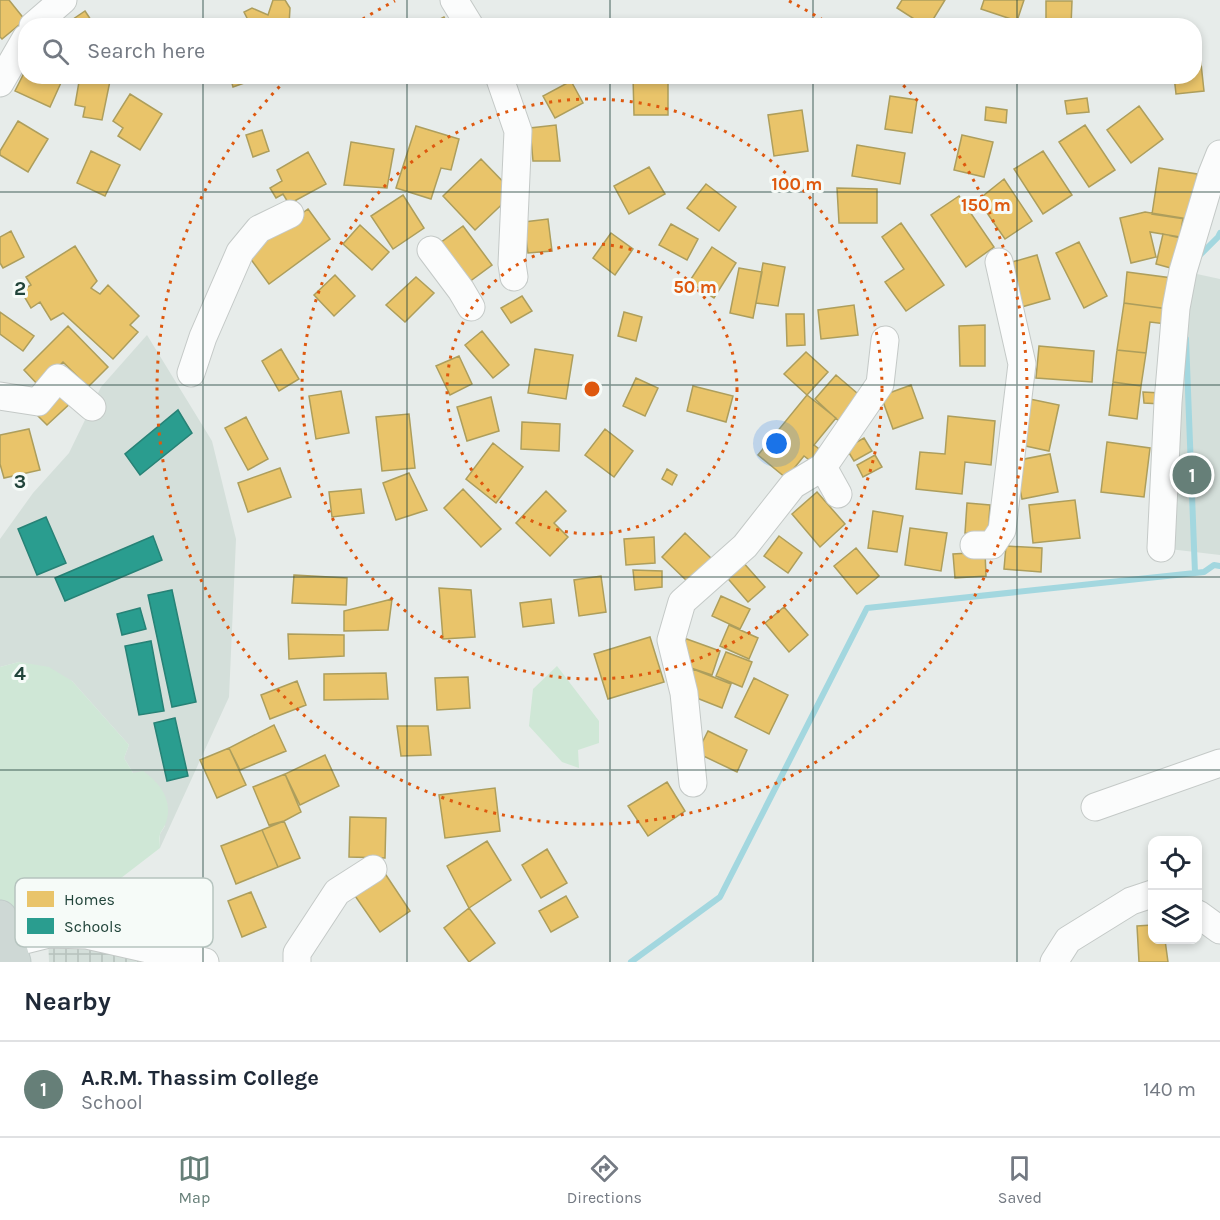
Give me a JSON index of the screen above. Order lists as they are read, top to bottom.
{
  "legend": ["Homes", "Schools"],
  "page": {
    "search": "Search here",
    "pins": "1",
    "heading": "Nearby",
    "list": [
      {
        "mark": "1",
        "name": "A.R.M. Thassim College",
        "note": "School",
        "value": "140 m"
      }
    ],
    "nav": ["Map", "Directions", "Saved"]
  },
  "grid": {
    "rows": ["2", "3", "4"]
  },
  "rings": ["100 m", "150 m", "50 m"]
}
